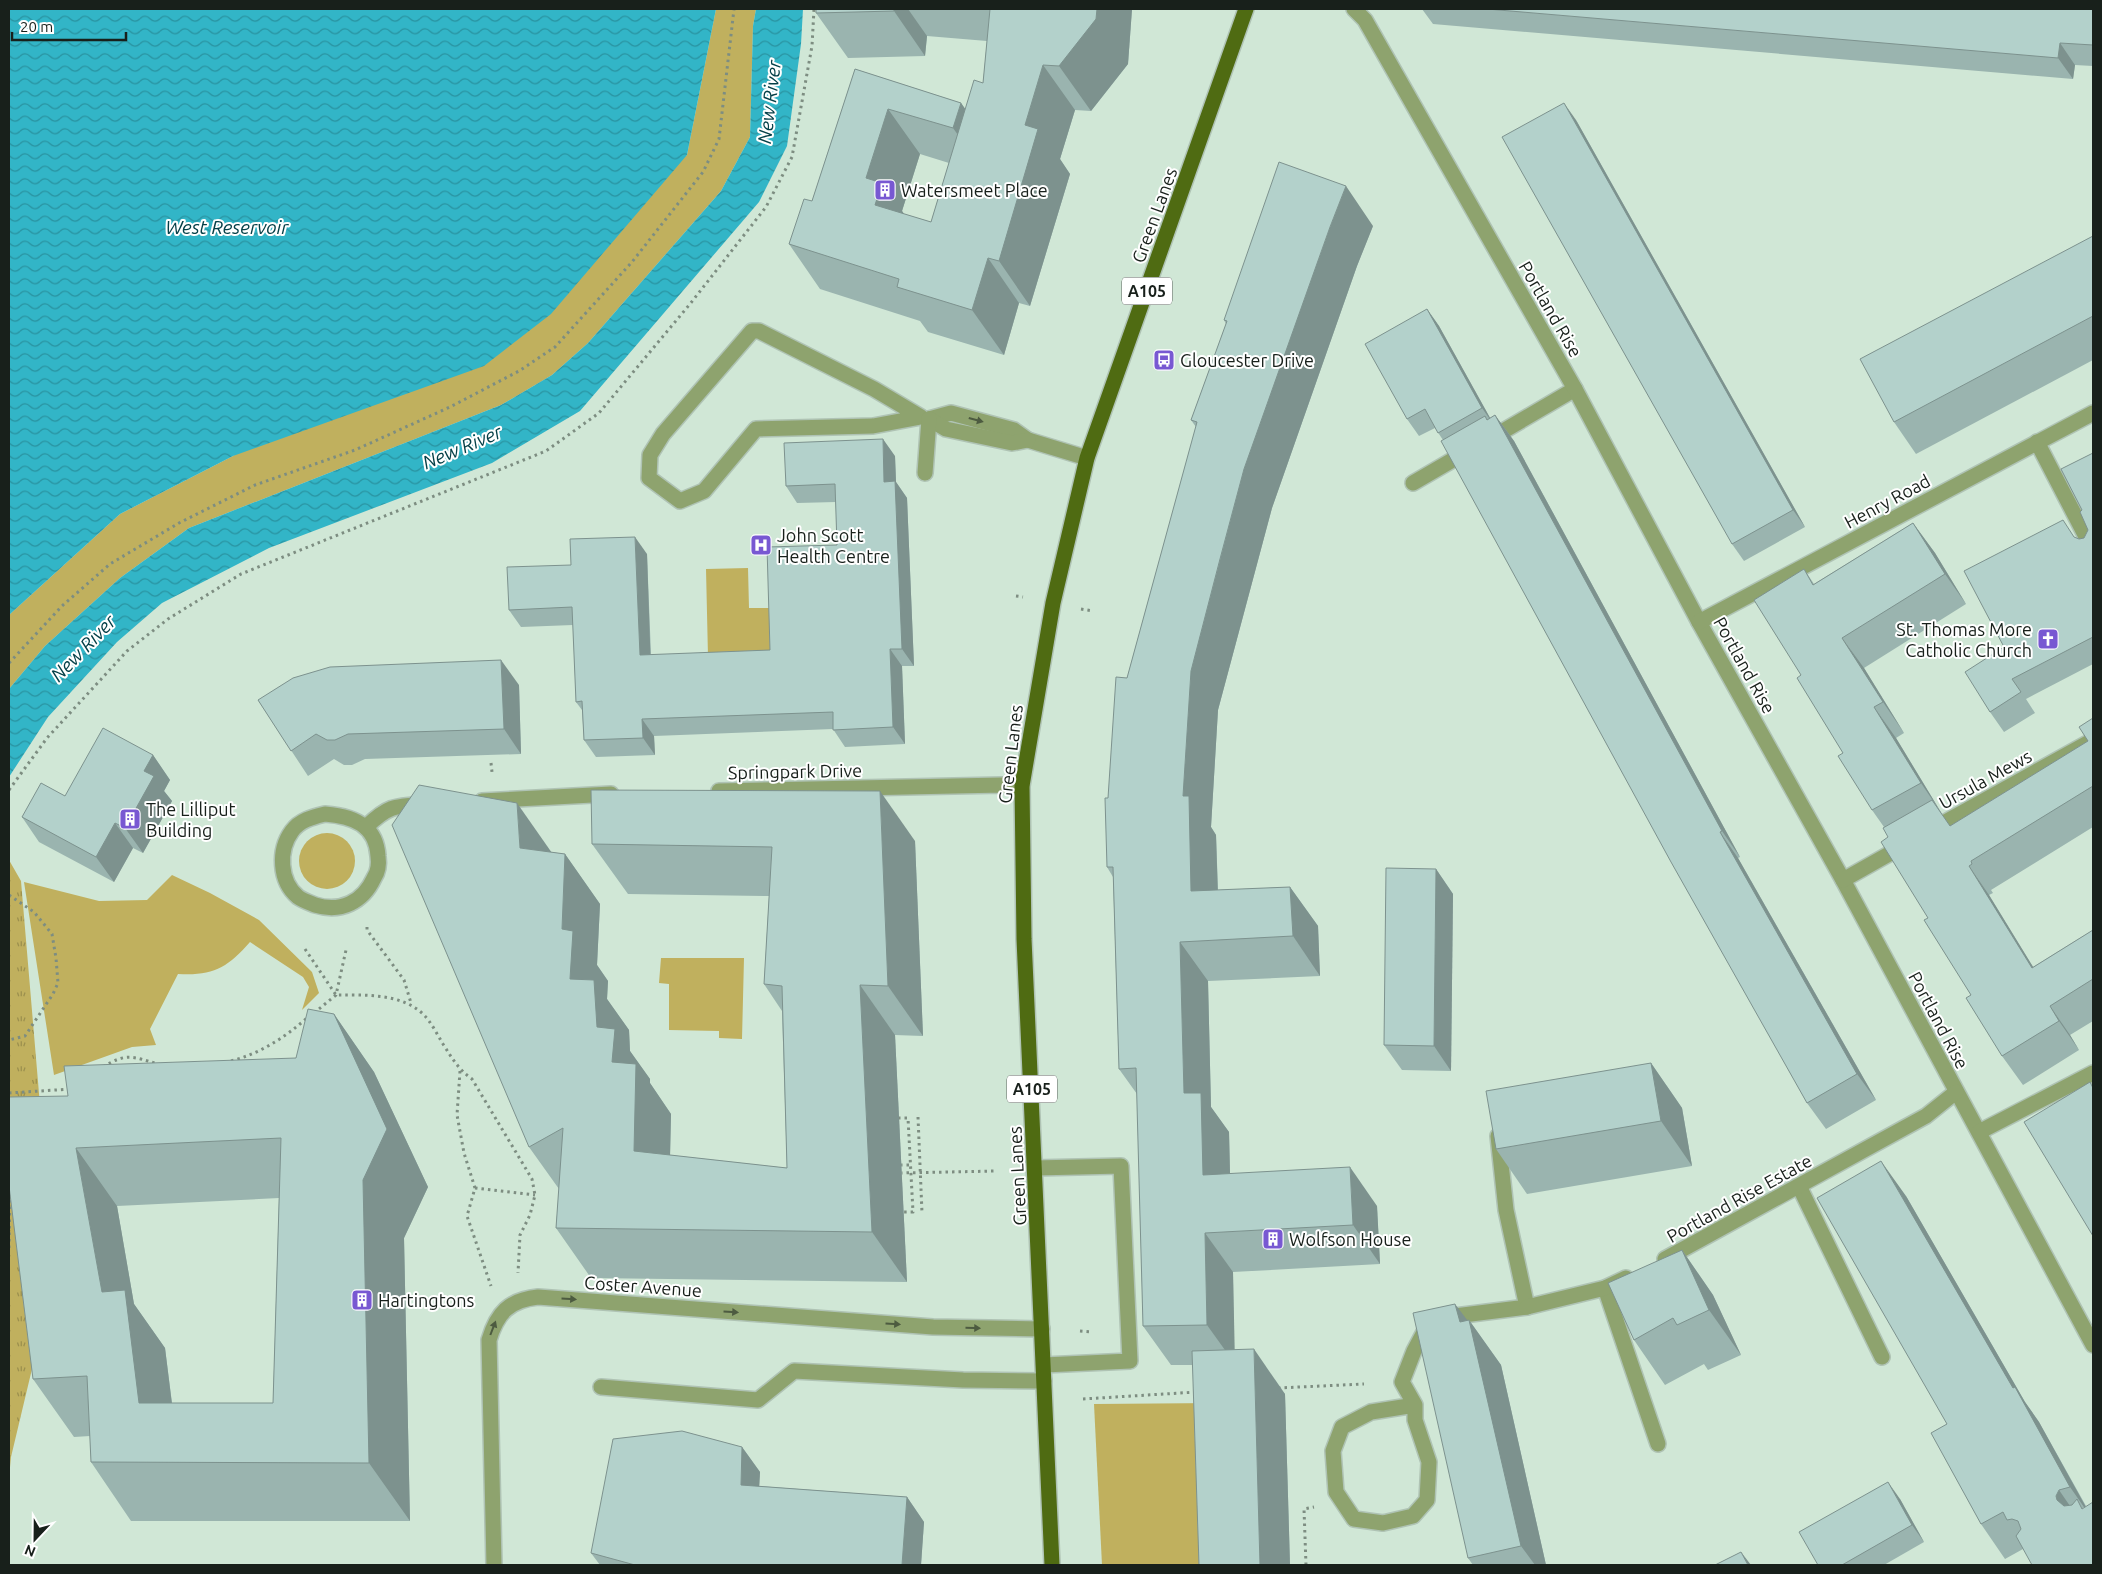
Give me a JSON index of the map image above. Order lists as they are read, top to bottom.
{
  "streets": {
    "main road": ["Green Lanes", "A105"],
    "street": [
      "Portland Rise",
      "Henry Road",
      "Springpark Drive",
      "Ursula Mews",
      "Portland Rise Estate",
      "Coster Avenue"
    ]
  },
  "crossings": [
    ["Green Lanes", "Springpark Drive"],
    ["Green Lanes", "Coster Avenue"],
    ["Portland Rise", "Henry Road"],
    ["Portland Rise", "Ursula Mews"],
    ["Portland Rise", "Portland Rise Estate"]
  ],
  "water": ["New River", "West Reservoir"],
  "places": {
    "building": [
      "Watersmeet Place",
      "The Lilliput Building",
      "Wolfson House",
      "Hartingtons"
    ],
    "bus stop": ["Gloucester Drive"],
    "hospital": ["John Scott Health Centre"],
    "church": ["St. Thomas More Catholic Church"]
  },
  "scale_bar": "20 m",
  "north": "bottom"
}
